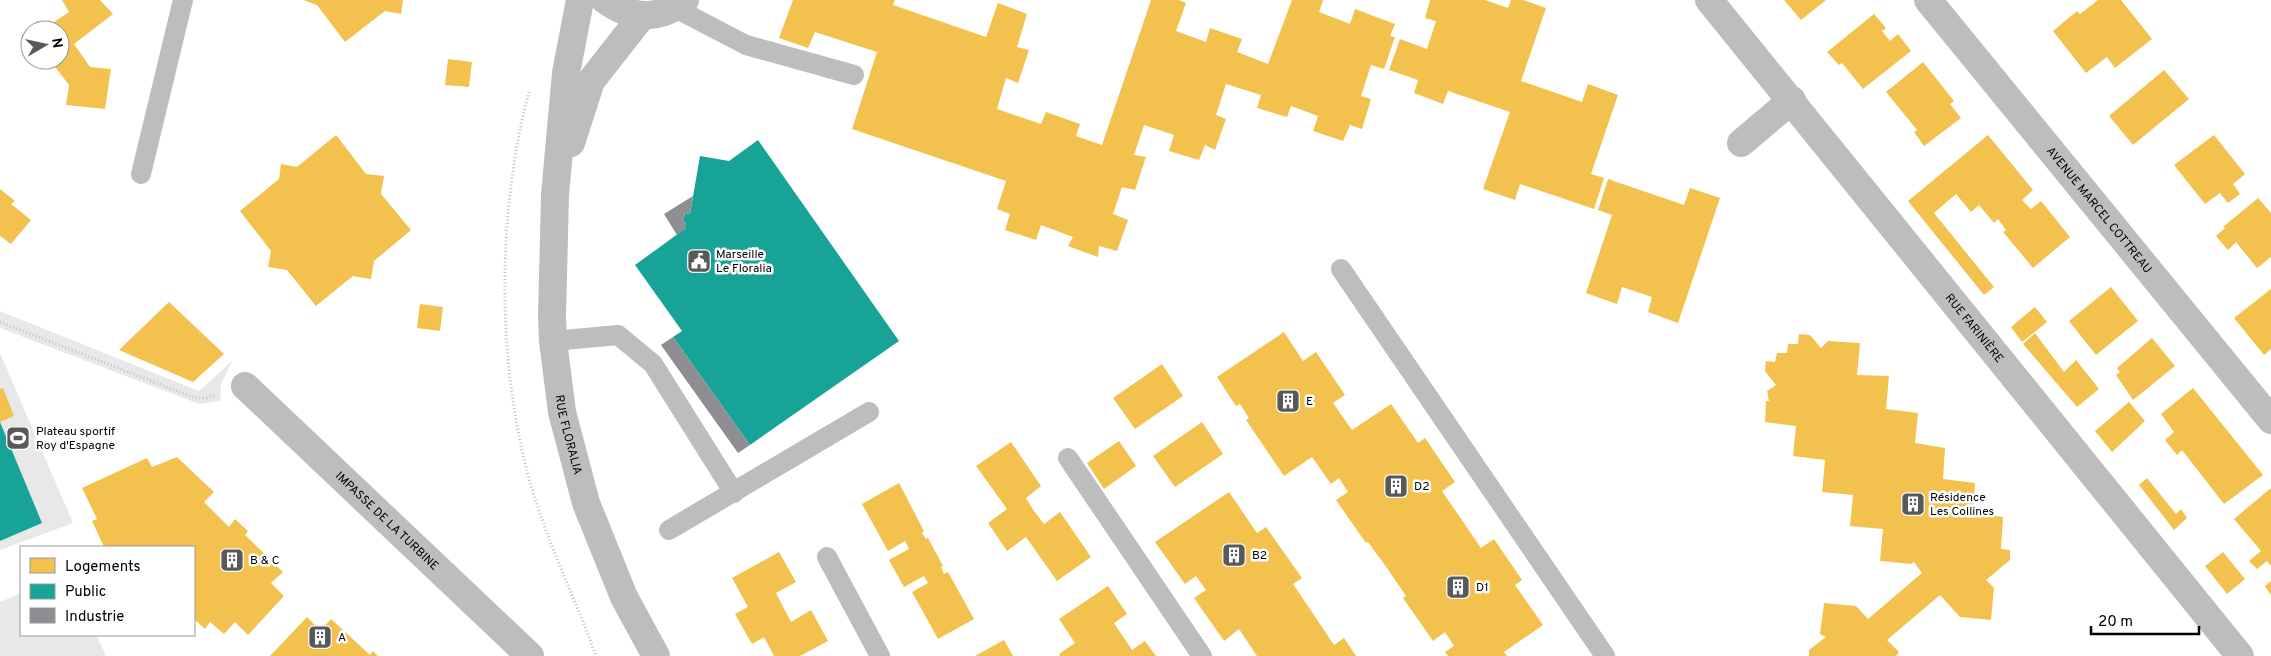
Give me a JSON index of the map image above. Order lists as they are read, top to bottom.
{
  "streets": {
    "street": [
      "AVENUE MARCEL COTTREAU",
      "RUE FARINIÈRE",
      "RUE FLORALIA",
      "IMPASSE DE LA TURBINE"
    ]
  },
  "places": {
    "public building": ["Marseille Le Floralia"],
    "building": [
      "E",
      "D2",
      "Résidence Les Collines",
      "B2",
      "B & C",
      "D1",
      "A"
    ],
    "sports": ["Plateau sportif Roy d'Espagne"]
  },
  "legend": ["Logements", "Public", "Industrie"],
  "scale_bar": "20 m",
  "north": "right"
}
